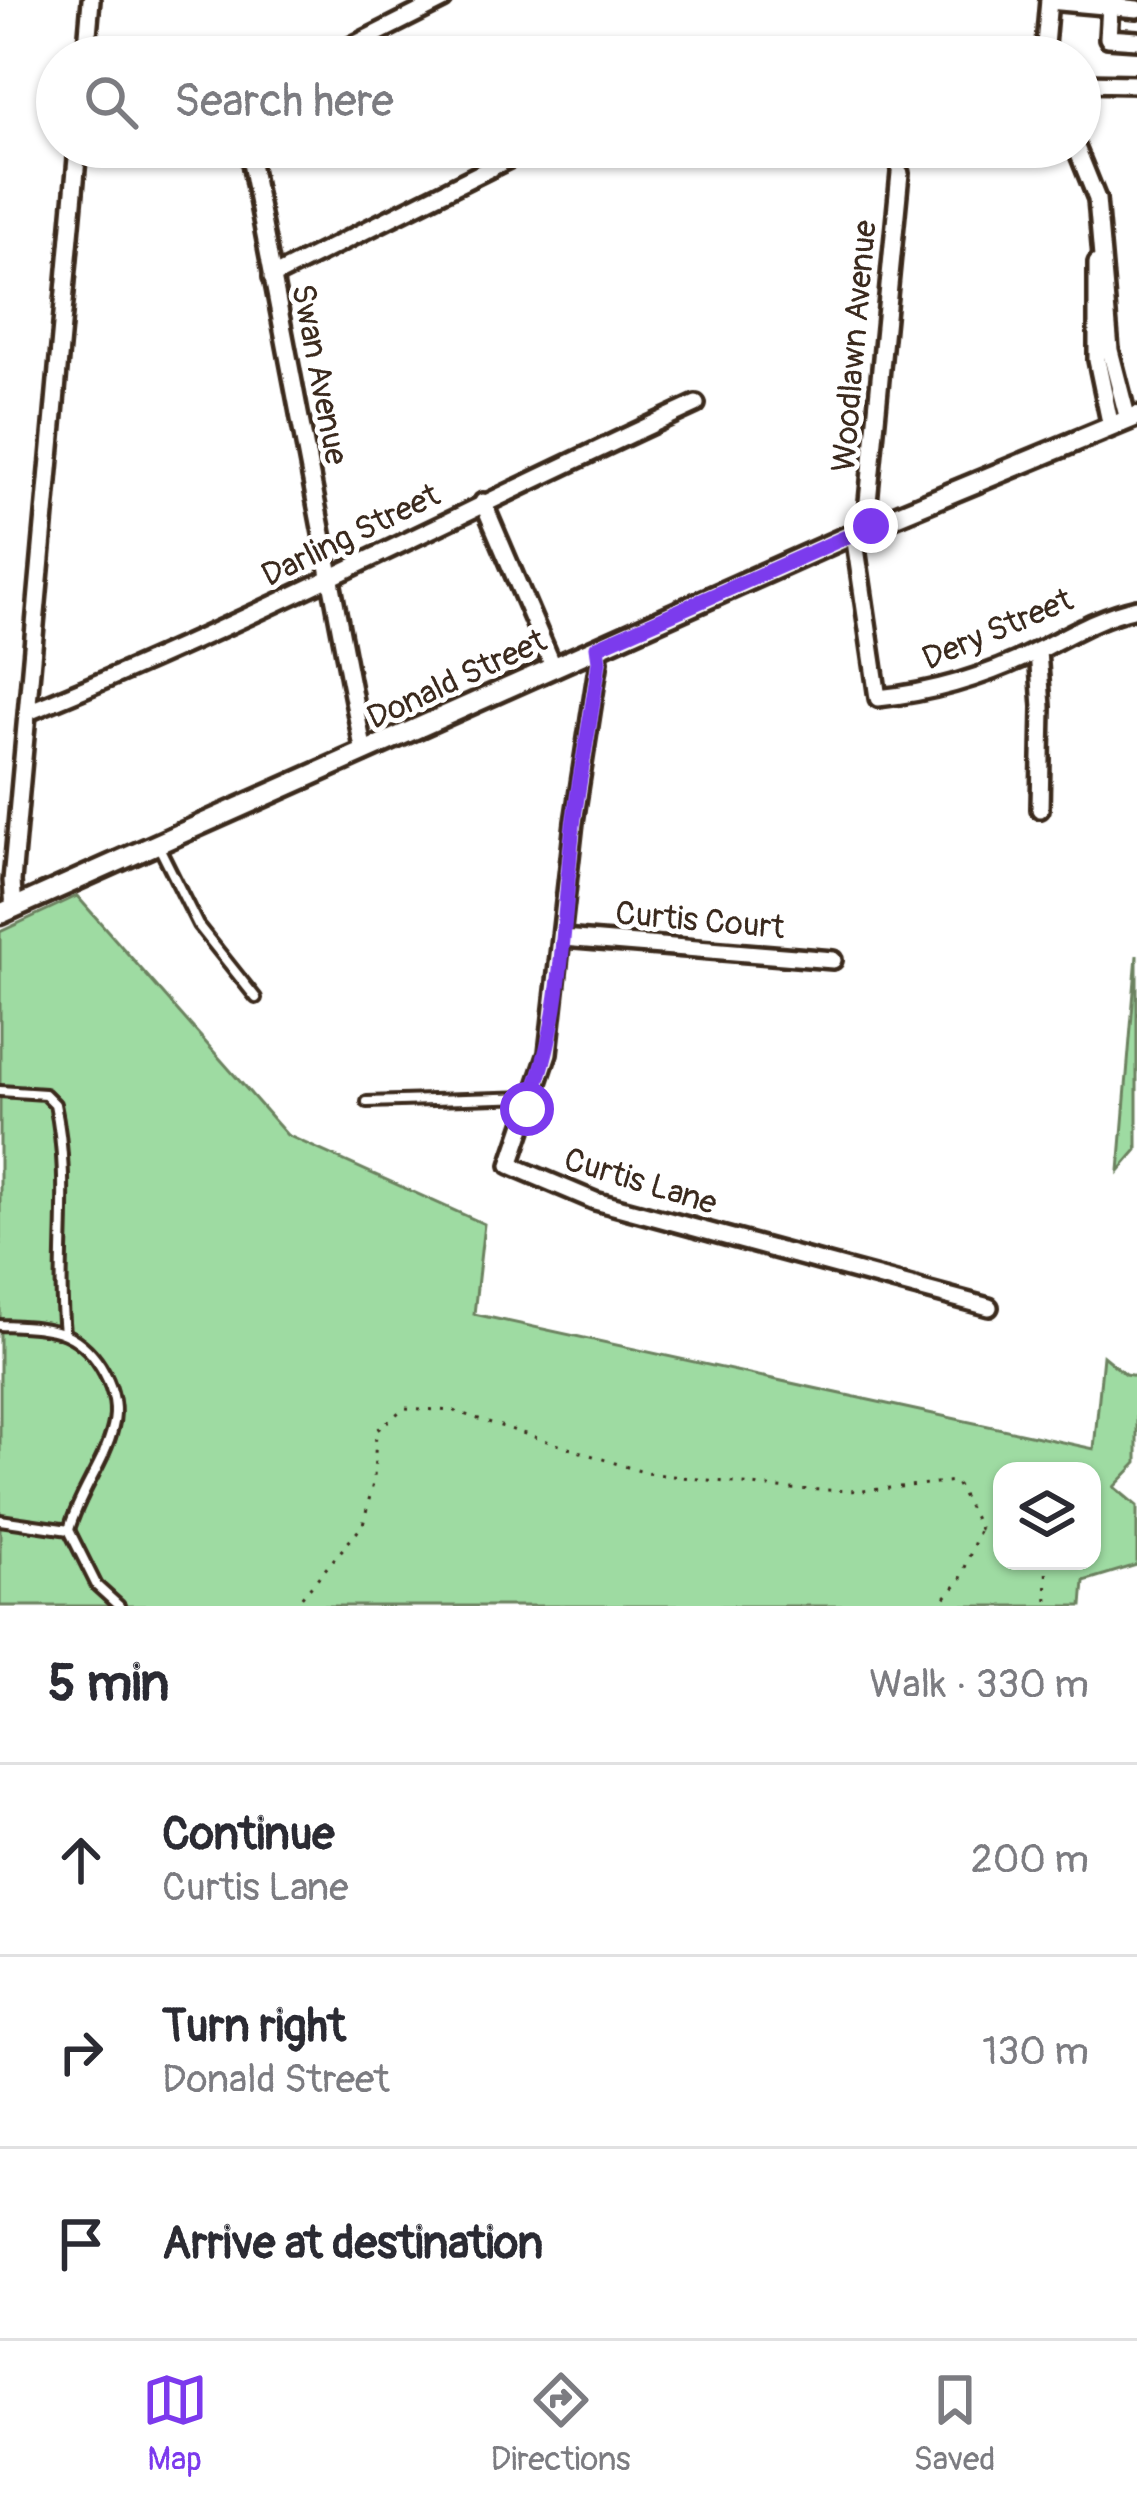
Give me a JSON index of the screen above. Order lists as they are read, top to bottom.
{
  "streets": {
    "street": [
      "Woodlawn Avenue",
      "Swan Avenue",
      "Darling Street",
      "Dery Street",
      "Donald Street",
      "Curtis Court",
      "Curtis Lane"
    ]
  },
  "crossings": [
    ["Woodlawn Avenue", "Dery Street"],
    ["Woodlawn Avenue", "Donald Street"],
    ["Swan Avenue", "Darling Street"],
    ["Swan Avenue", "Donald Street"],
    ["Donald Street", "Curtis Lane"],
    ["Curtis Court", "Curtis Lane"]
  ],
  "page": {
    "search": "Search here",
    "heading": ["5 min", "Walk · 330 m"],
    "list": [
      ["Continue", "Curtis Lane", "200 m"],
      ["Turn right", "Donald Street", "130 m"],
      "Arrive at destination"
    ],
    "nav": ["Map", "Directions", "Saved"]
  }
}
